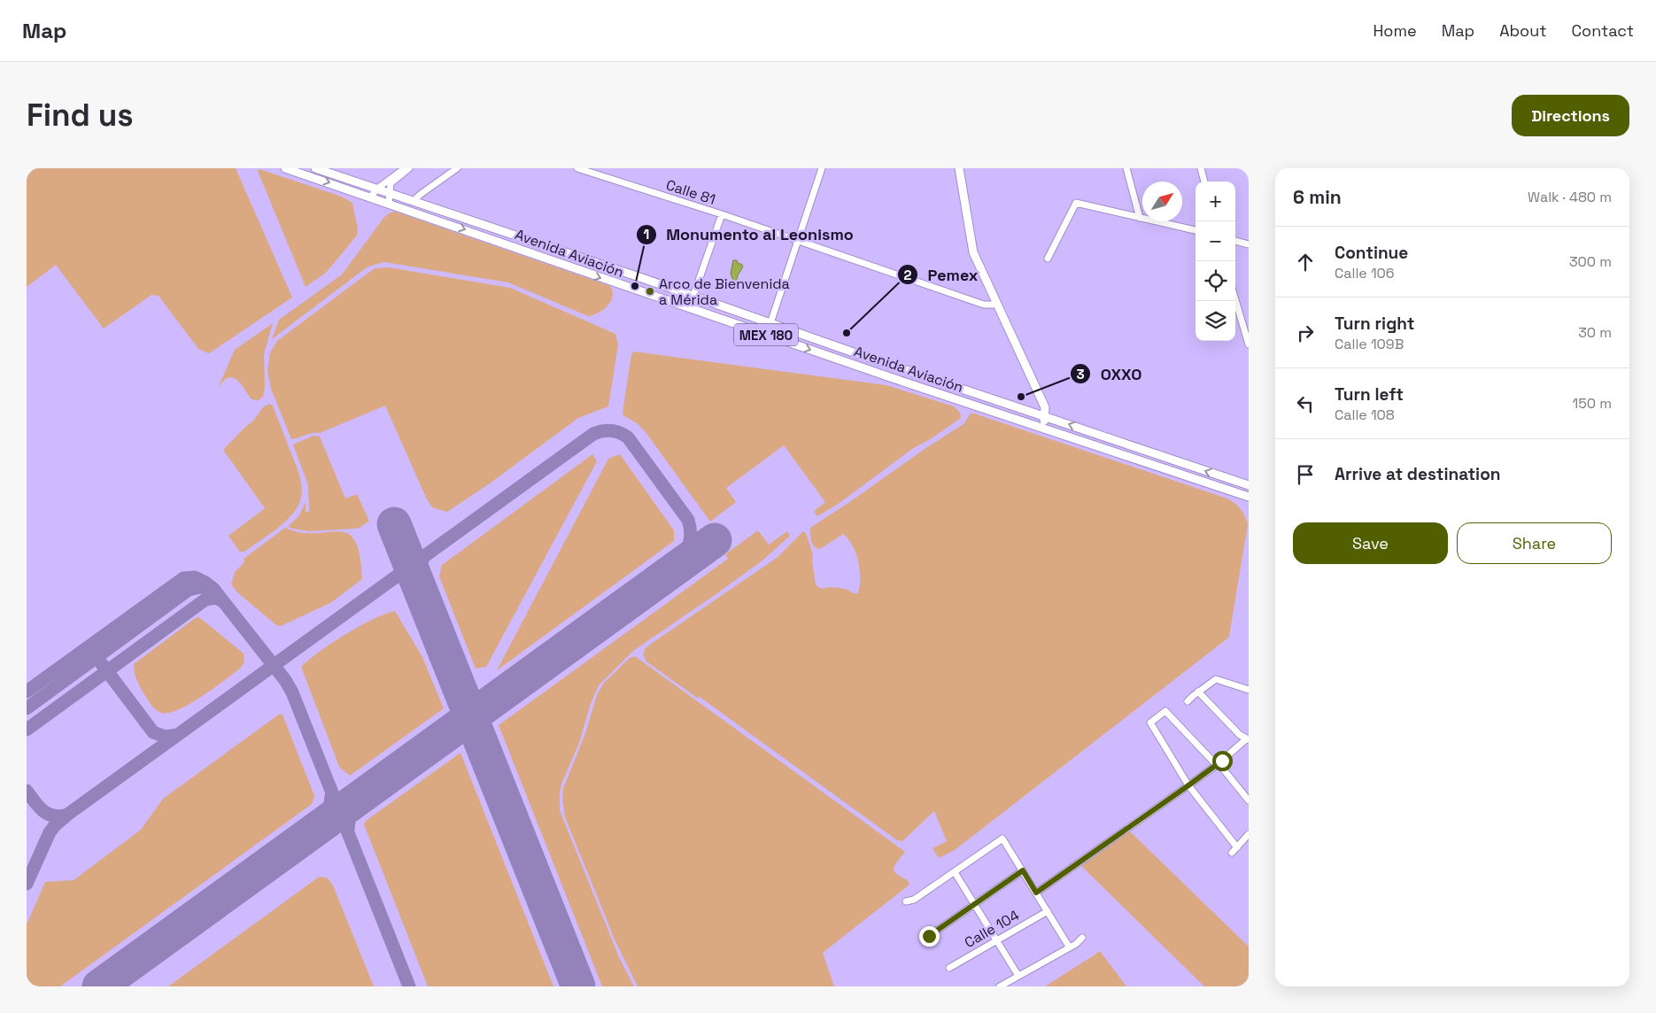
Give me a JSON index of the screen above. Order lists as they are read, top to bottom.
{
  "streets": {
    "main road": ["Avenida Aviación", "MEX 180"],
    "street": ["Calle 81", "Calle 104"]
  },
  "crossings": [
    ["Calle 81", "Avenida Aviación"]
  ],
  "places": [
    "Monumento al Leonismo",
    "Arco de Bienvenida a Mérida",
    "Pemex",
    "OXXO"
  ],
  "north": "top right",
  "page": {
    "header": "Map",
    "nav": [
      "Home",
      "Map",
      "About",
      "Contact"
    ],
    "buttons": [
      "Directions",
      ["Save", "Share"]
    ],
    "title": "Find us",
    "heading": ["6 min", "Walk · 480 m"],
    "map_buttons": ["+", "−"],
    "list": [
      ["Continue", "Calle 106", "300 m"],
      ["Turn right", "Calle 109B", "30 m"],
      ["Turn left", "Calle 108", "150 m"],
      "Arrive at destination"
    ]
  }
}
